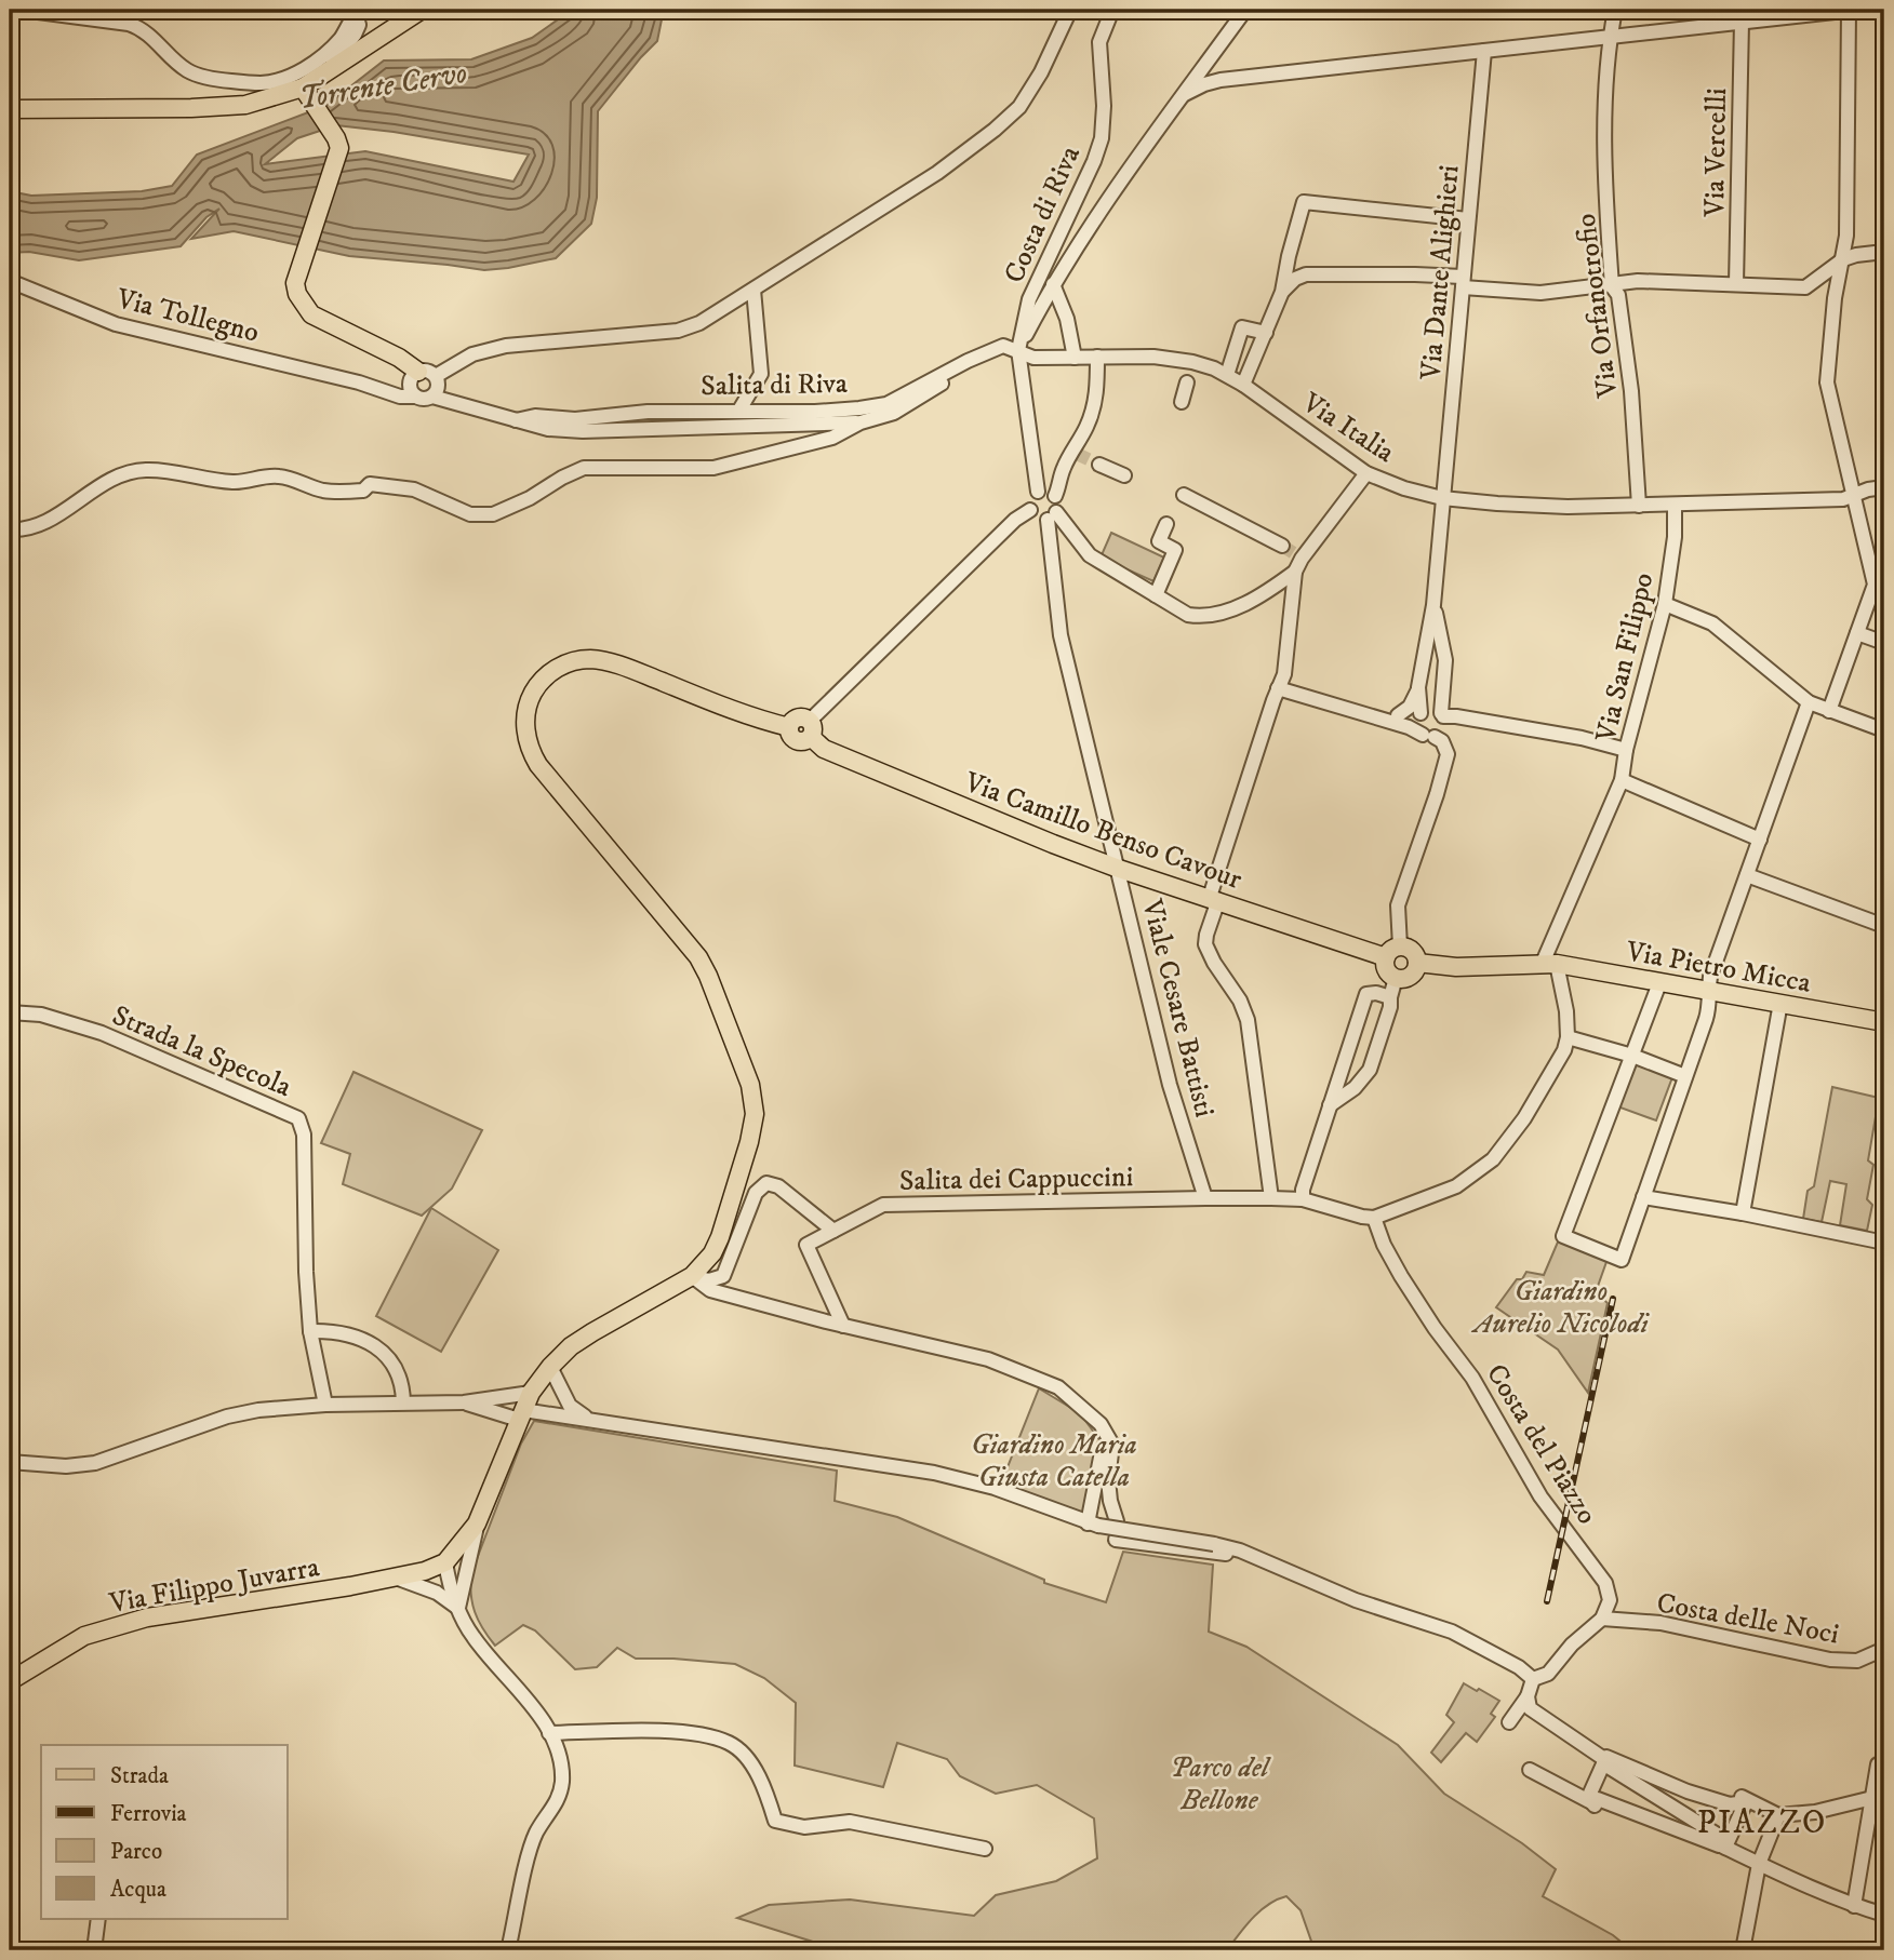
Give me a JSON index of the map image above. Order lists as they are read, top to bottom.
{
  "streets": {
    "main road": ["Via Camillo Benso Cavour", "Via Pietro Micca", "Via Filippo Juvarra"],
    "street": [
      "Via Vercelli",
      "Costa di Riva",
      "Via Dante Alighieri",
      "Via Orfanotrofio",
      "Via Tollegno",
      "Salita di Riva",
      "Via Italia",
      "Via San Filippo",
      "Viale Cesare Battisti",
      "Strada la Specola",
      "Salita dei Cappuccini",
      "Costa del Piazzo",
      "Costa delle Noci"
    ]
  },
  "crossings": [
    ["Costa di Riva", "Salita di Riva"],
    ["Costa di Riva", "Via Italia"],
    ["Costa di Riva", "Viale Cesare Battisti"],
    ["Via Dante Alighieri", "Via Italia"],
    ["Via Orfanotrofio", "Via Italia"],
    ["Via Tollegno", "Salita di Riva"],
    ["Salita di Riva", "Via Italia"],
    ["Via Italia", "Via San Filippo"],
    ["Via San Filippo", "Via Pietro Micca"],
    ["Via Camillo Benso Cavour", "Via Pietro Micca"],
    ["Via Camillo Benso Cavour", "Viale Cesare Battisti"],
    ["Viale Cesare Battisti", "Salita dei Cappuccini"],
    ["Salita dei Cappuccini", "Costa del Piazzo"],
    ["Costa del Piazzo", "Costa delle Noci"]
  ],
  "districts": ["PIAZZO"],
  "water": ["Torrente Cervo"],
  "parks": ["Giardino Aurelio Nicolodi", "Giardino Maria Giusta Catella", "Parco del Bellone"],
  "legend": [
    "Strada",
    "Ferrovia",
    "Parco",
    "Acqua"
  ]
}
